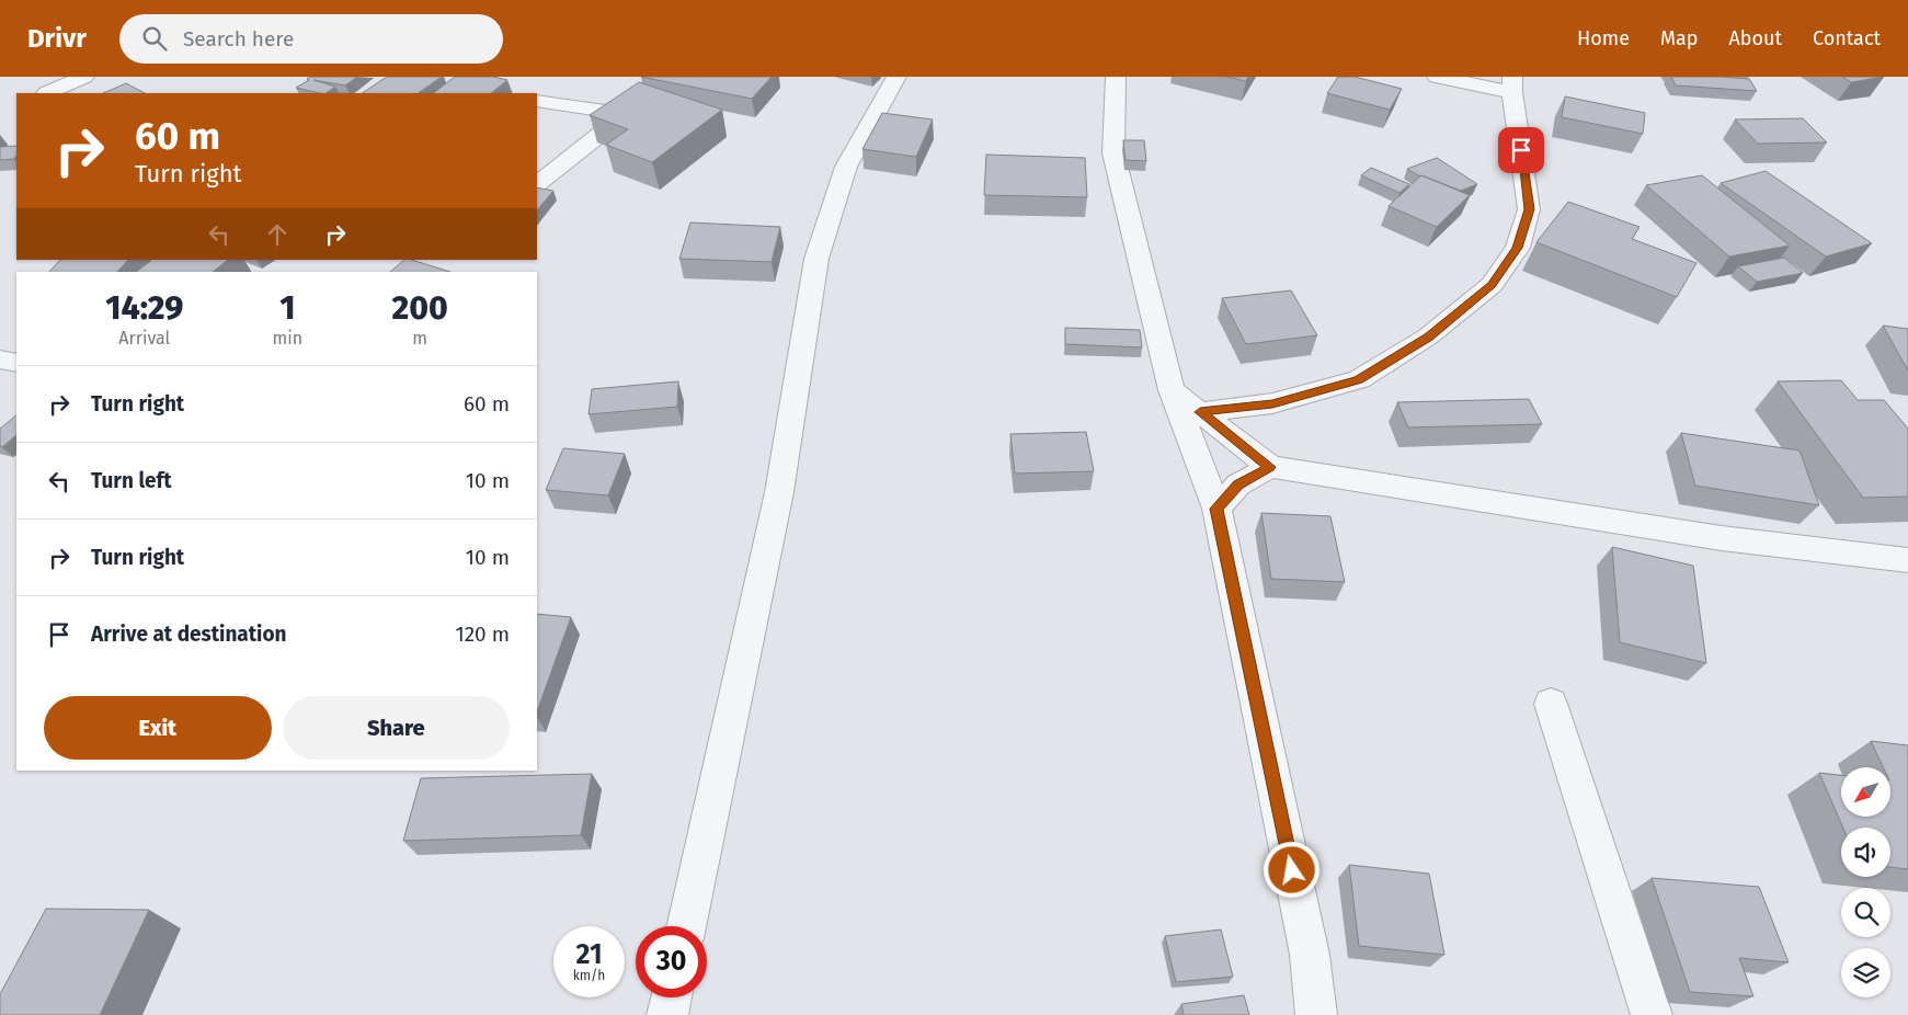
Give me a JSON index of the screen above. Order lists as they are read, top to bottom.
{
  "north": "bottom left",
  "page": {
    "header": "Drivr",
    "search": "Search here",
    "nav": [
      "Home",
      "Map",
      "About",
      "Contact"
    ],
    "turn": ["60 m", "Turn right"],
    "eta": [
      "14:29",
      "Arrival",
      "1",
      "min",
      "200",
      "m"
    ],
    "list": [
      {
        "name": "Turn right",
        "value": "60 m"
      },
      {
        "name": "Turn left",
        "value": "10 m"
      },
      {
        "name": "Turn right",
        "value": "10 m"
      },
      {
        "name": "Arrive at destination",
        "value": "120 m"
      }
    ],
    "buttons": ["Exit", "Share"],
    "speed": "21 km/h",
    "limit": "30"
  }
}
